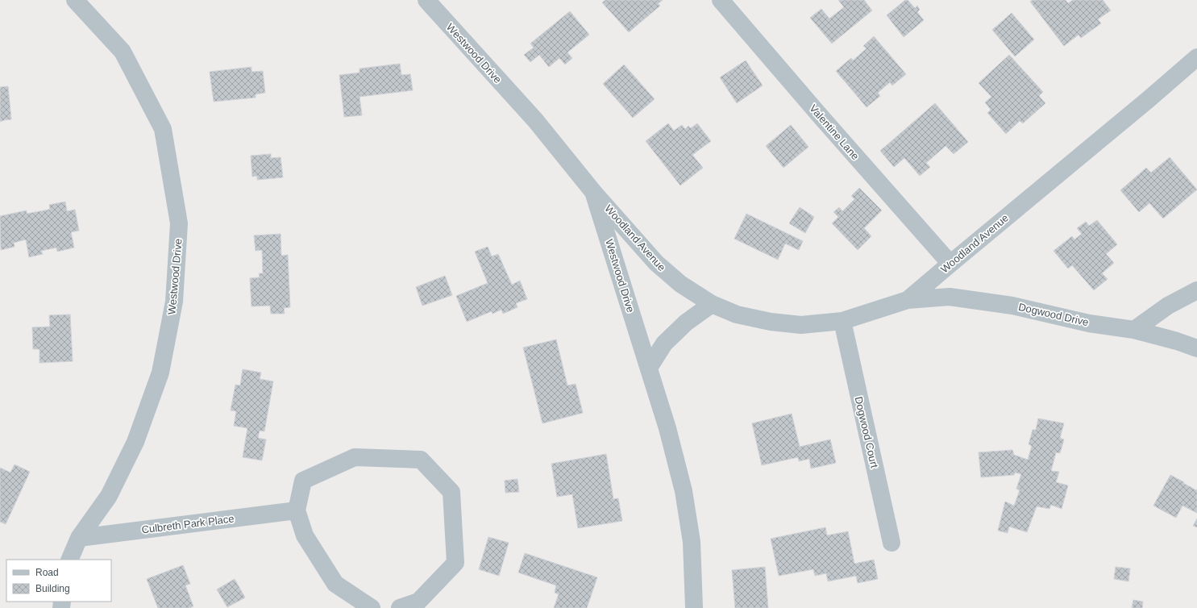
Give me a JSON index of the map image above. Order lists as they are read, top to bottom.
{
  "streets": {
    "street": [
      "Westwood Drive",
      "Valentine Lane",
      "Woodland Avenue",
      "Dogwood Drive",
      "Dogwood Court",
      "Culbreth Park Place"
    ]
  },
  "crossings": [
    ["Westwood Drive", "Woodland Avenue"],
    ["Westwood Drive", "Culbreth Park Place"],
    ["Valentine Lane", "Woodland Avenue"],
    ["Woodland Avenue", "Dogwood Drive"],
    ["Woodland Avenue", "Dogwood Court"]
  ],
  "legend": ["Road", "Building"]
}
